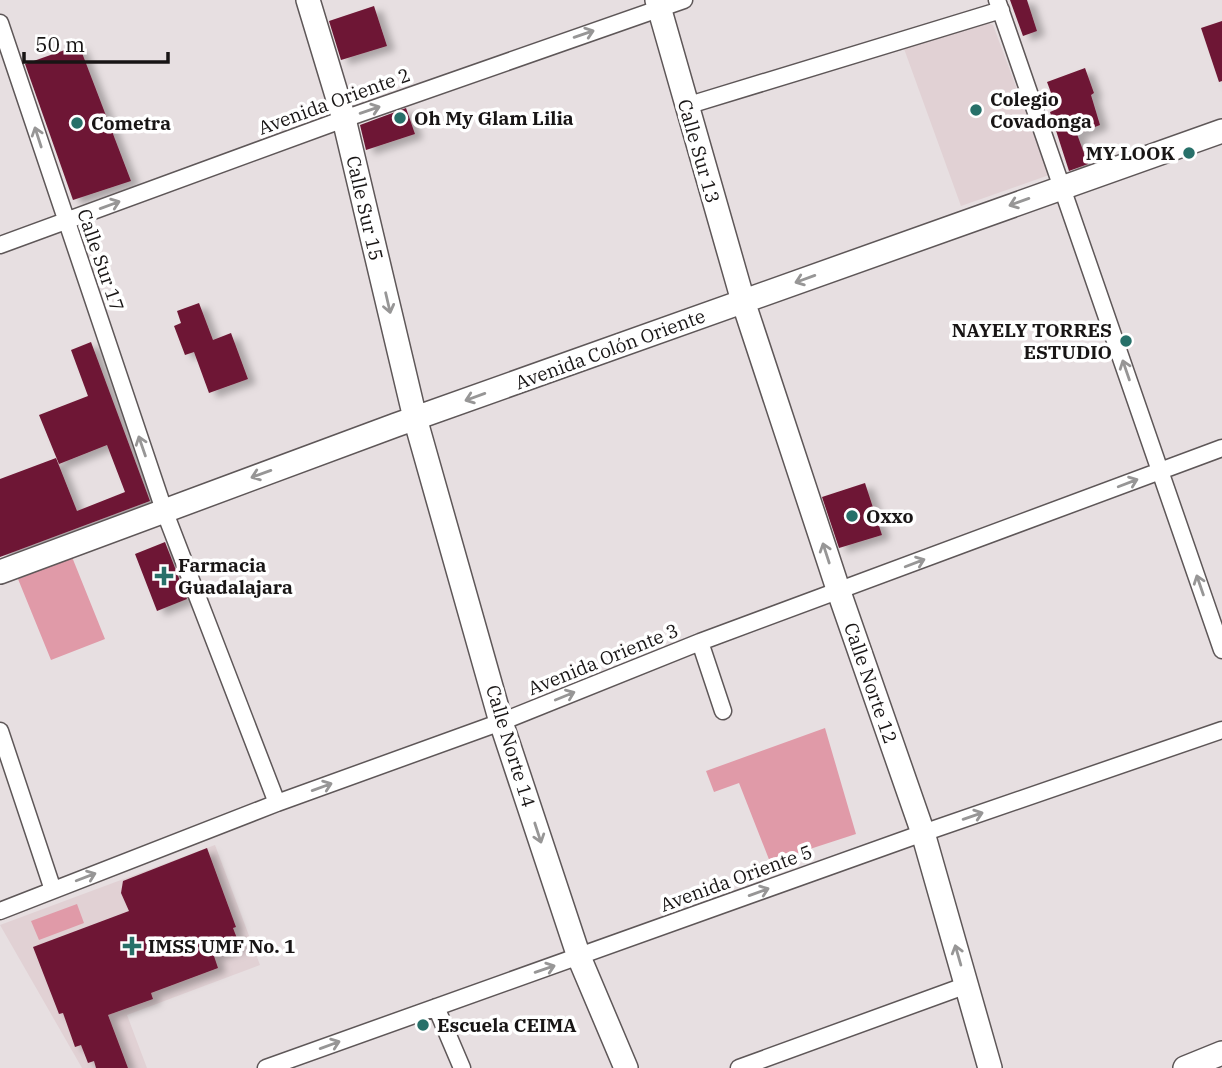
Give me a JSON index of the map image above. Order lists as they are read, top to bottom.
{
  "streets": {
    "street": [
      "Avenida Oriente 2",
      "Calle Sur 13",
      "Calle Sur 15",
      "Calle Sur 17",
      "Avenida Colón Oriente",
      "Avenida Oriente 3",
      "Calle Norte 12",
      "Calle Norte 14",
      "Avenida Oriente 5"
    ]
  },
  "crossings": [
    ["Avenida Oriente 2", "Calle Sur 13"],
    ["Avenida Oriente 2", "Calle Sur 15"],
    ["Avenida Oriente 2", "Calle Sur 17"],
    ["Calle Sur 13", "Avenida Colón Oriente"],
    ["Calle Sur 13", "Calle Norte 12"],
    ["Calle Sur 15", "Avenida Colón Oriente"],
    ["Calle Sur 15", "Calle Norte 14"],
    ["Calle Sur 17", "Avenida Colón Oriente"],
    ["Calle Sur 17", "Avenida Oriente 3"],
    ["Avenida Colón Oriente", "Calle Norte 12"],
    ["Avenida Colón Oriente", "Calle Norte 14"],
    ["Avenida Oriente 3", "Calle Norte 12"],
    ["Avenida Oriente 3", "Calle Norte 14"],
    ["Calle Norte 12", "Avenida Oriente 5"],
    ["Calle Norte 14", "Avenida Oriente 5"]
  ],
  "one_way": [
    "Avenida Oriente 2",
    "Calle Sur 15",
    "Calle Sur 17",
    "Avenida Oriente 3",
    "Calle Norte 12",
    "Calle Norte 14",
    "Avenida Oriente 5"
  ],
  "places": {
    "other": [
      "Colegio Covadonga",
      "Oh My Glam Lilia",
      "Cometra",
      "MY LOOK",
      "NAYELY TORRES ESTUDIO",
      "Oxxo",
      "Escuela CEIMA"
    ],
    "health": ["Farmacia Guadalajara", "IMSS UMF No. 1"]
  },
  "scale_bar": "50 m"
}
